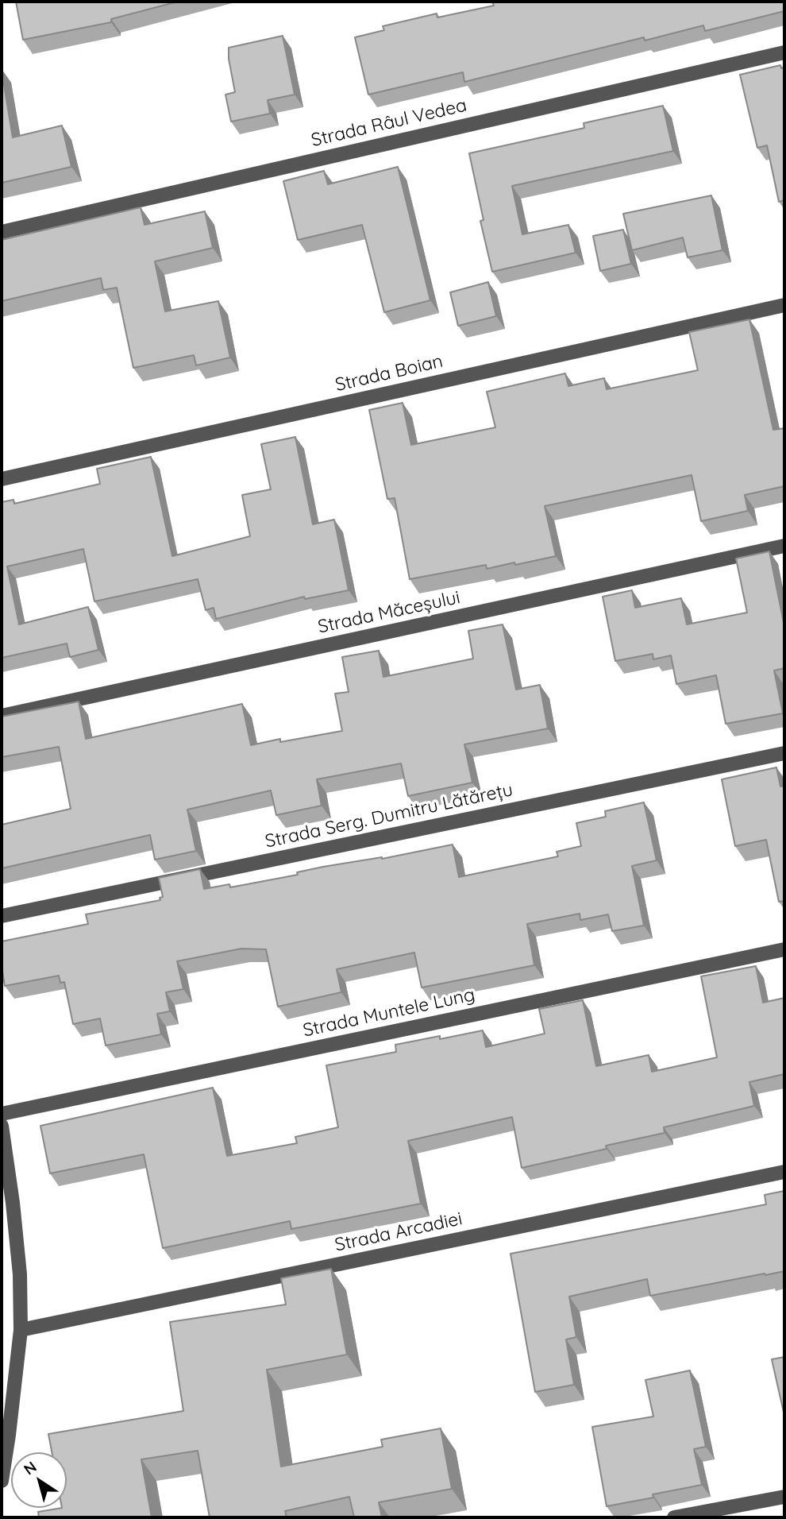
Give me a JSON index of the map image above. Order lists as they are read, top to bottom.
{
  "streets": {
    "street": [
      "Strada Râul Vedea",
      "Strada Boian",
      "Strada Măceșului",
      "Strada Serg. Dumitru Lătărețu",
      "Strada Muntele Lung",
      "Strada Arcadiei"
    ]
  },
  "north": "top left"
}
